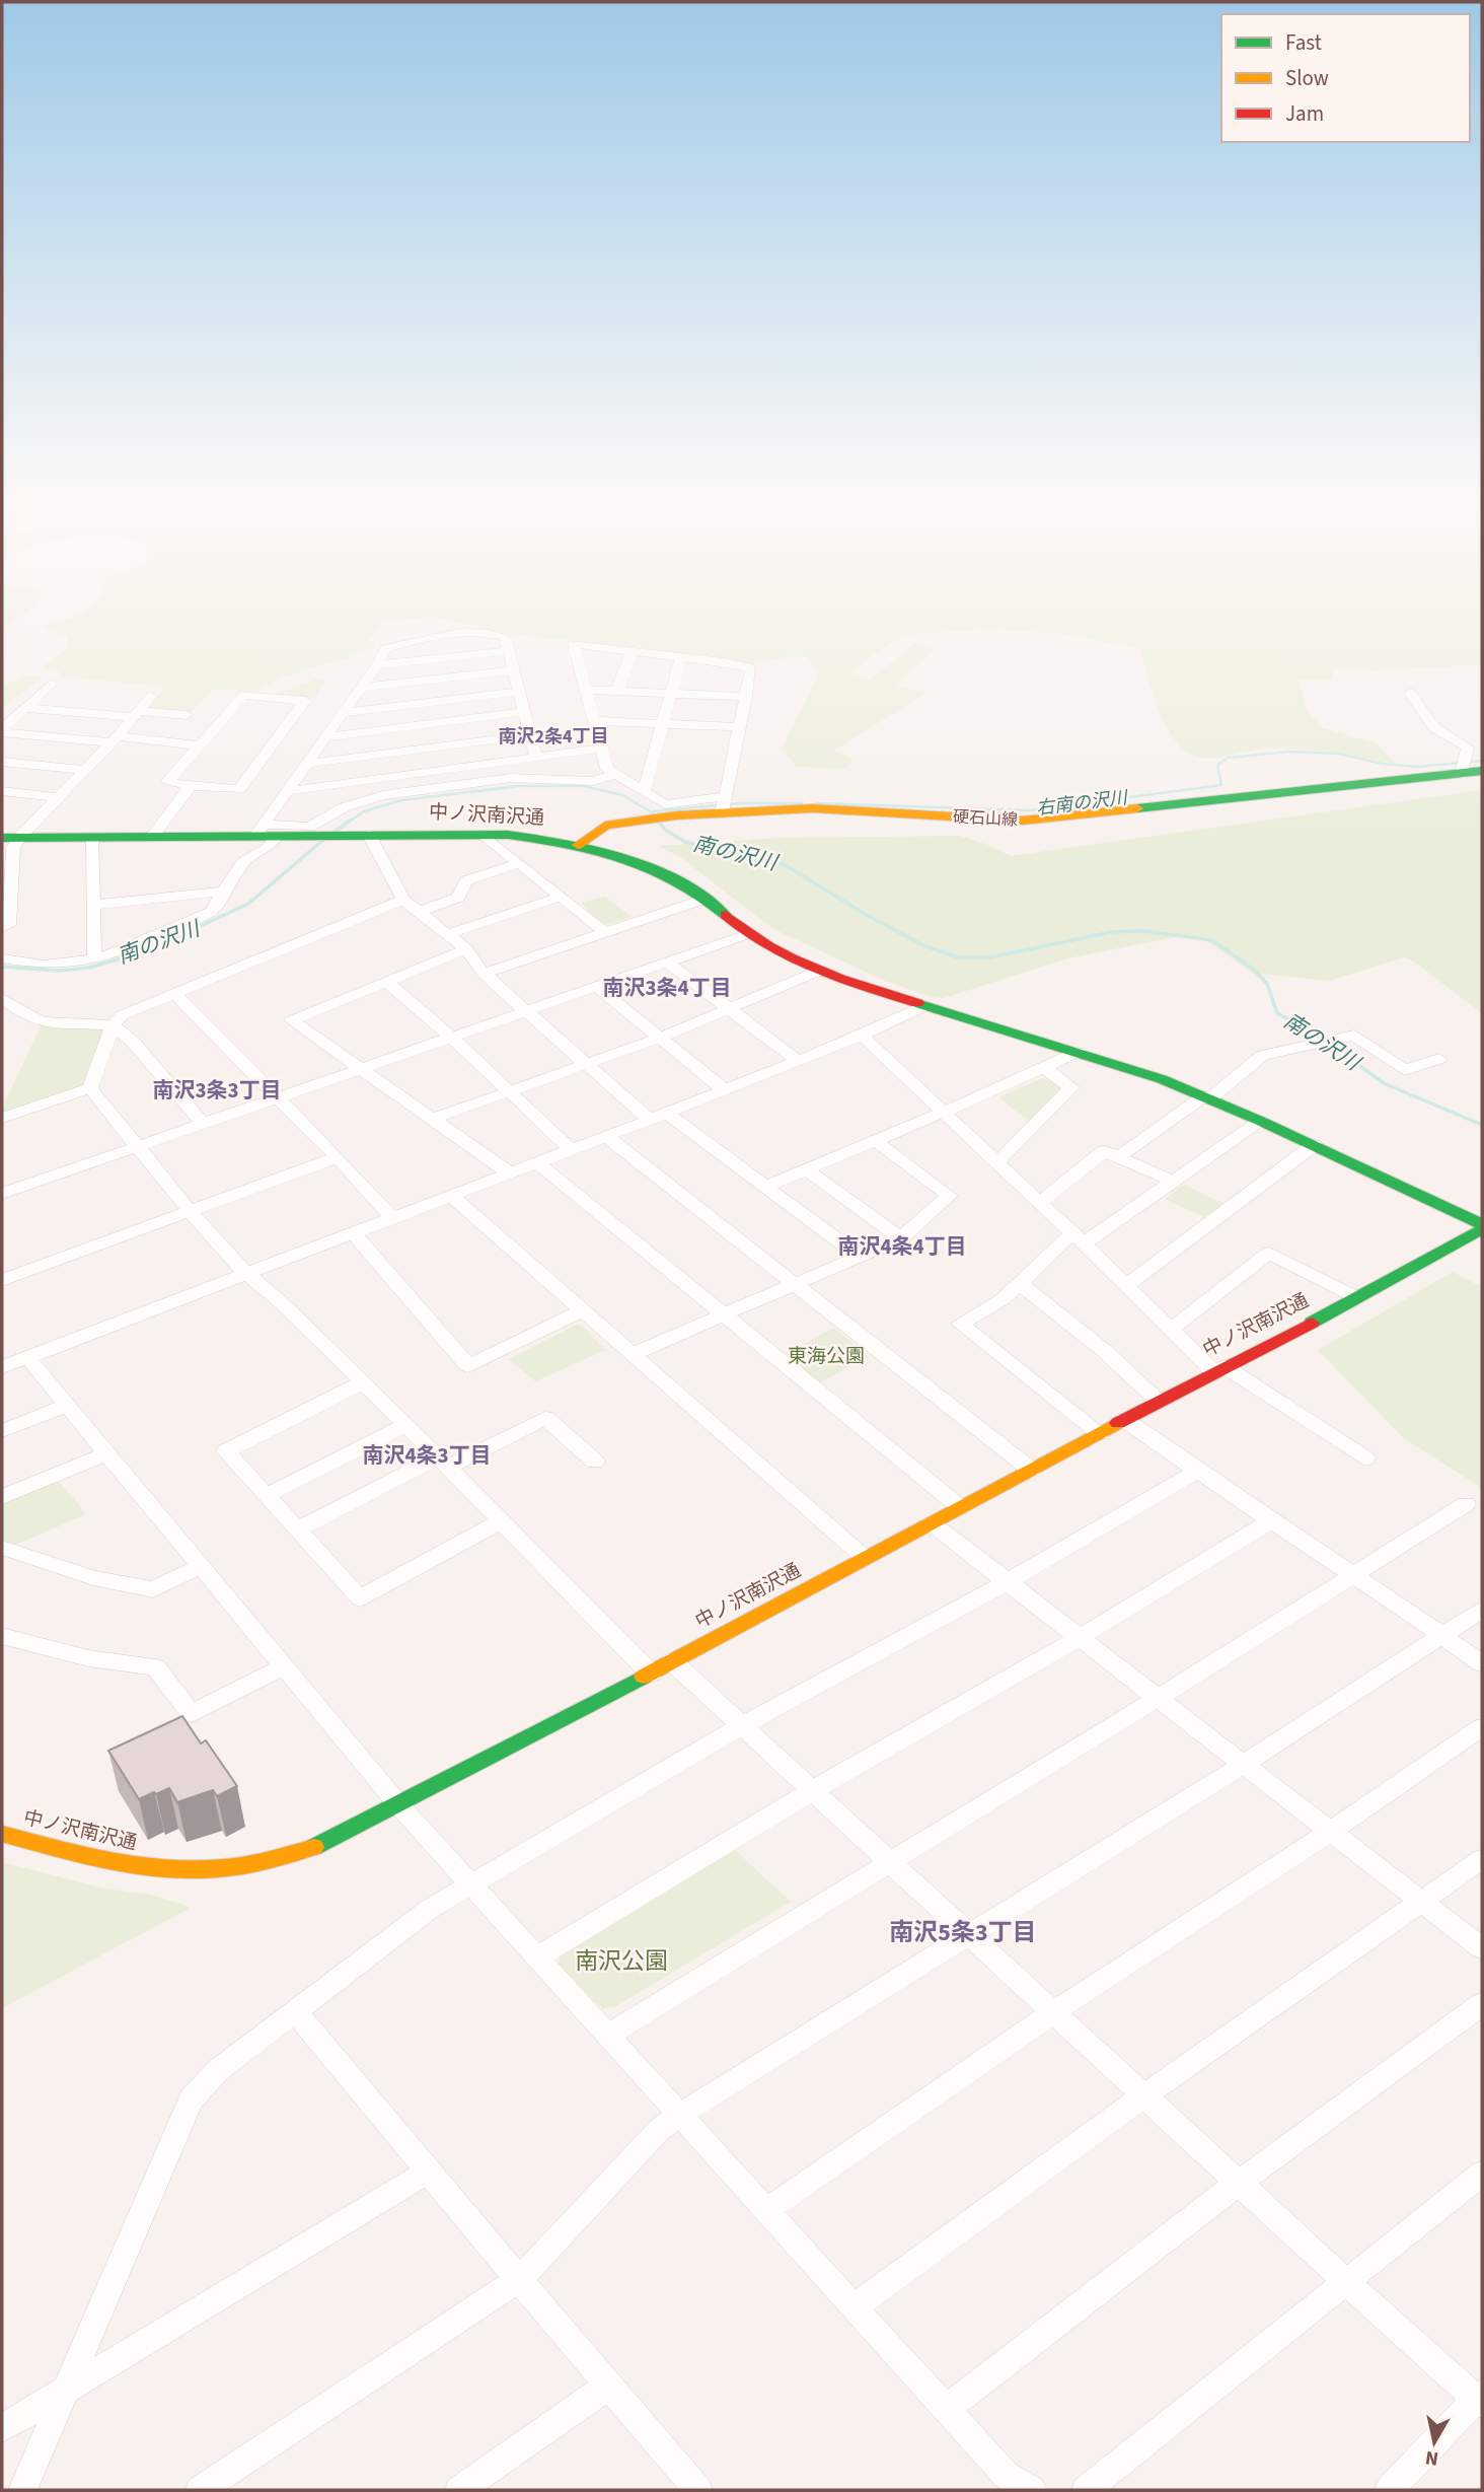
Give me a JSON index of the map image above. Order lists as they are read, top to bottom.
{
  "streets": {
    "street": ["中ノ沢南沢通", "硬石山線"]
  },
  "crossings": [
    ["中ノ沢南沢通", "硬石山線"]
  ],
  "districts": [
    "南沢2条4丁目",
    "南沢3条4丁目",
    "南沢3条3丁目",
    "南沢4条4丁目",
    "南沢4条3丁目",
    "南沢5条3丁目"
  ],
  "water": ["右南の沢川", "南の沢川"],
  "parks": ["東海公園", "南沢公園"],
  "legend": ["Fast", "Slow", "Jam"],
  "north": "bottom"
}
